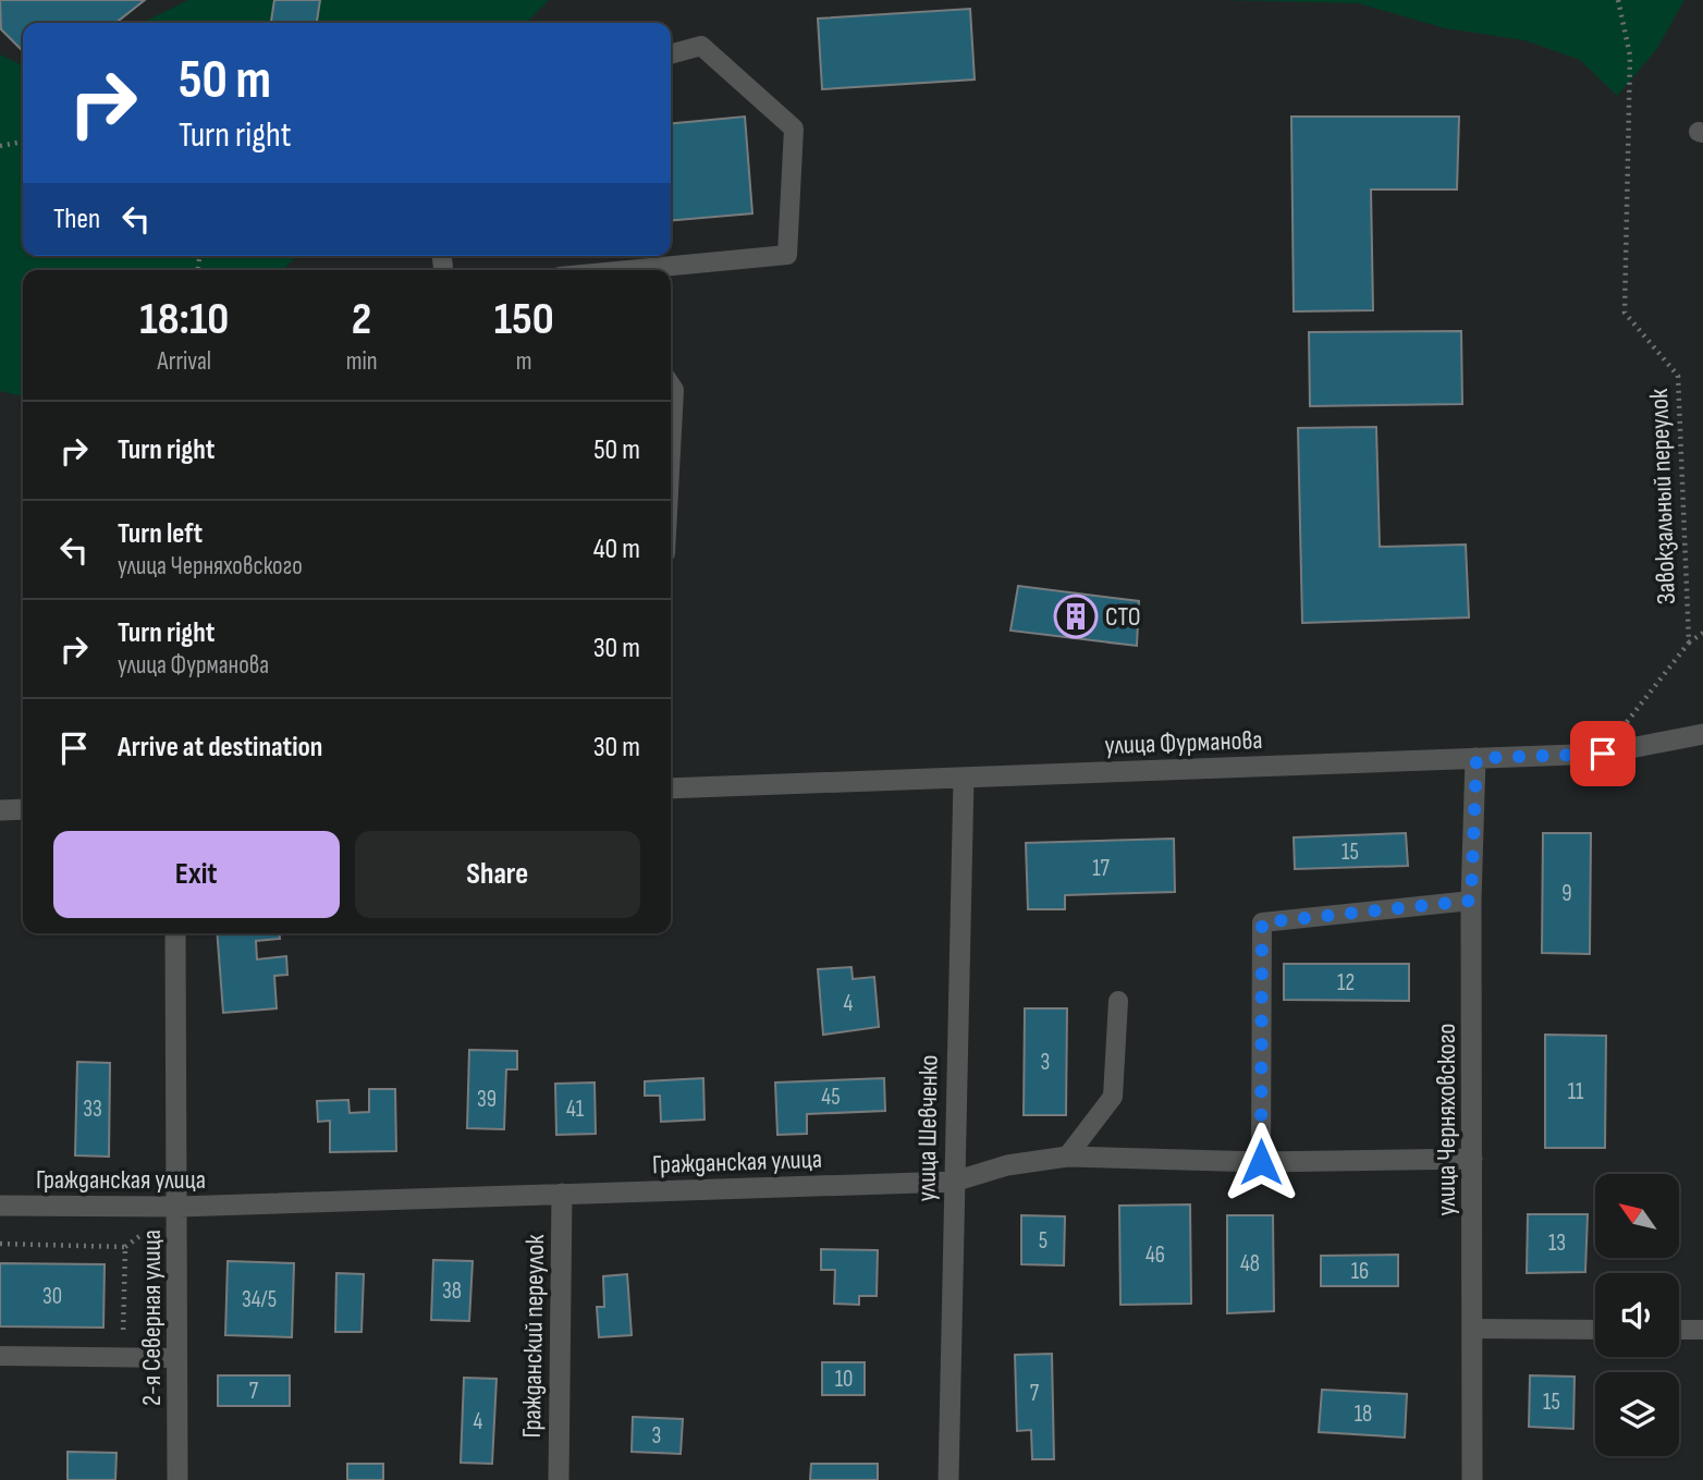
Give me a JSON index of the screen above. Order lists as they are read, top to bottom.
{
  "streets": {
    "street": [
      "улица Фурманова",
      "улица Черняховского",
      "улица Шевченко",
      "Гражданская улица",
      "2-я Северная улица",
      "Гражданский переулок"
    ],
    "path": ["Завокзальный переулок"]
  },
  "crossings": [
    ["Завокзальный переулок", "улица Фурманова"],
    ["улица Фурманова", "улица Черняховского"],
    ["улица Фурманова", "улица Шевченко"],
    ["улица Черняховского", "Гражданская улица"],
    ["улица Шевченко", "Гражданская улица"],
    ["Гражданская улица", "2-я Северная улица"],
    ["Гражданская улица", "Гражданский переулок"]
  ],
  "places": {
    "building": ["СТО"]
  },
  "house_numbers": [
    "15",
    "17",
    "9",
    "12",
    "4",
    "3",
    "11",
    "45",
    "39",
    "33",
    "41",
    "5",
    "13",
    "46",
    "48",
    "16",
    "38",
    "30",
    "34/5",
    "10",
    "7",
    "7",
    "15",
    "18",
    "4",
    "3"
  ],
  "north": "top left",
  "page": {
    "turn": ["50 m", "Turn right"],
    "then": "Then",
    "eta": [
      "18:10",
      "Arrival",
      "2",
      "min",
      "150",
      "m"
    ],
    "list": [
      {
        "name": "Turn right",
        "value": "50 m"
      },
      {
        "name": "Turn left",
        "note": "улица Черняховского",
        "value": "40 m"
      },
      {
        "name": "Turn right",
        "note": "улица Фурманова",
        "value": "30 m"
      },
      {
        "name": "Arrive at destination",
        "value": "30 m"
      }
    ],
    "buttons": ["Exit", "Share"]
  }
}
